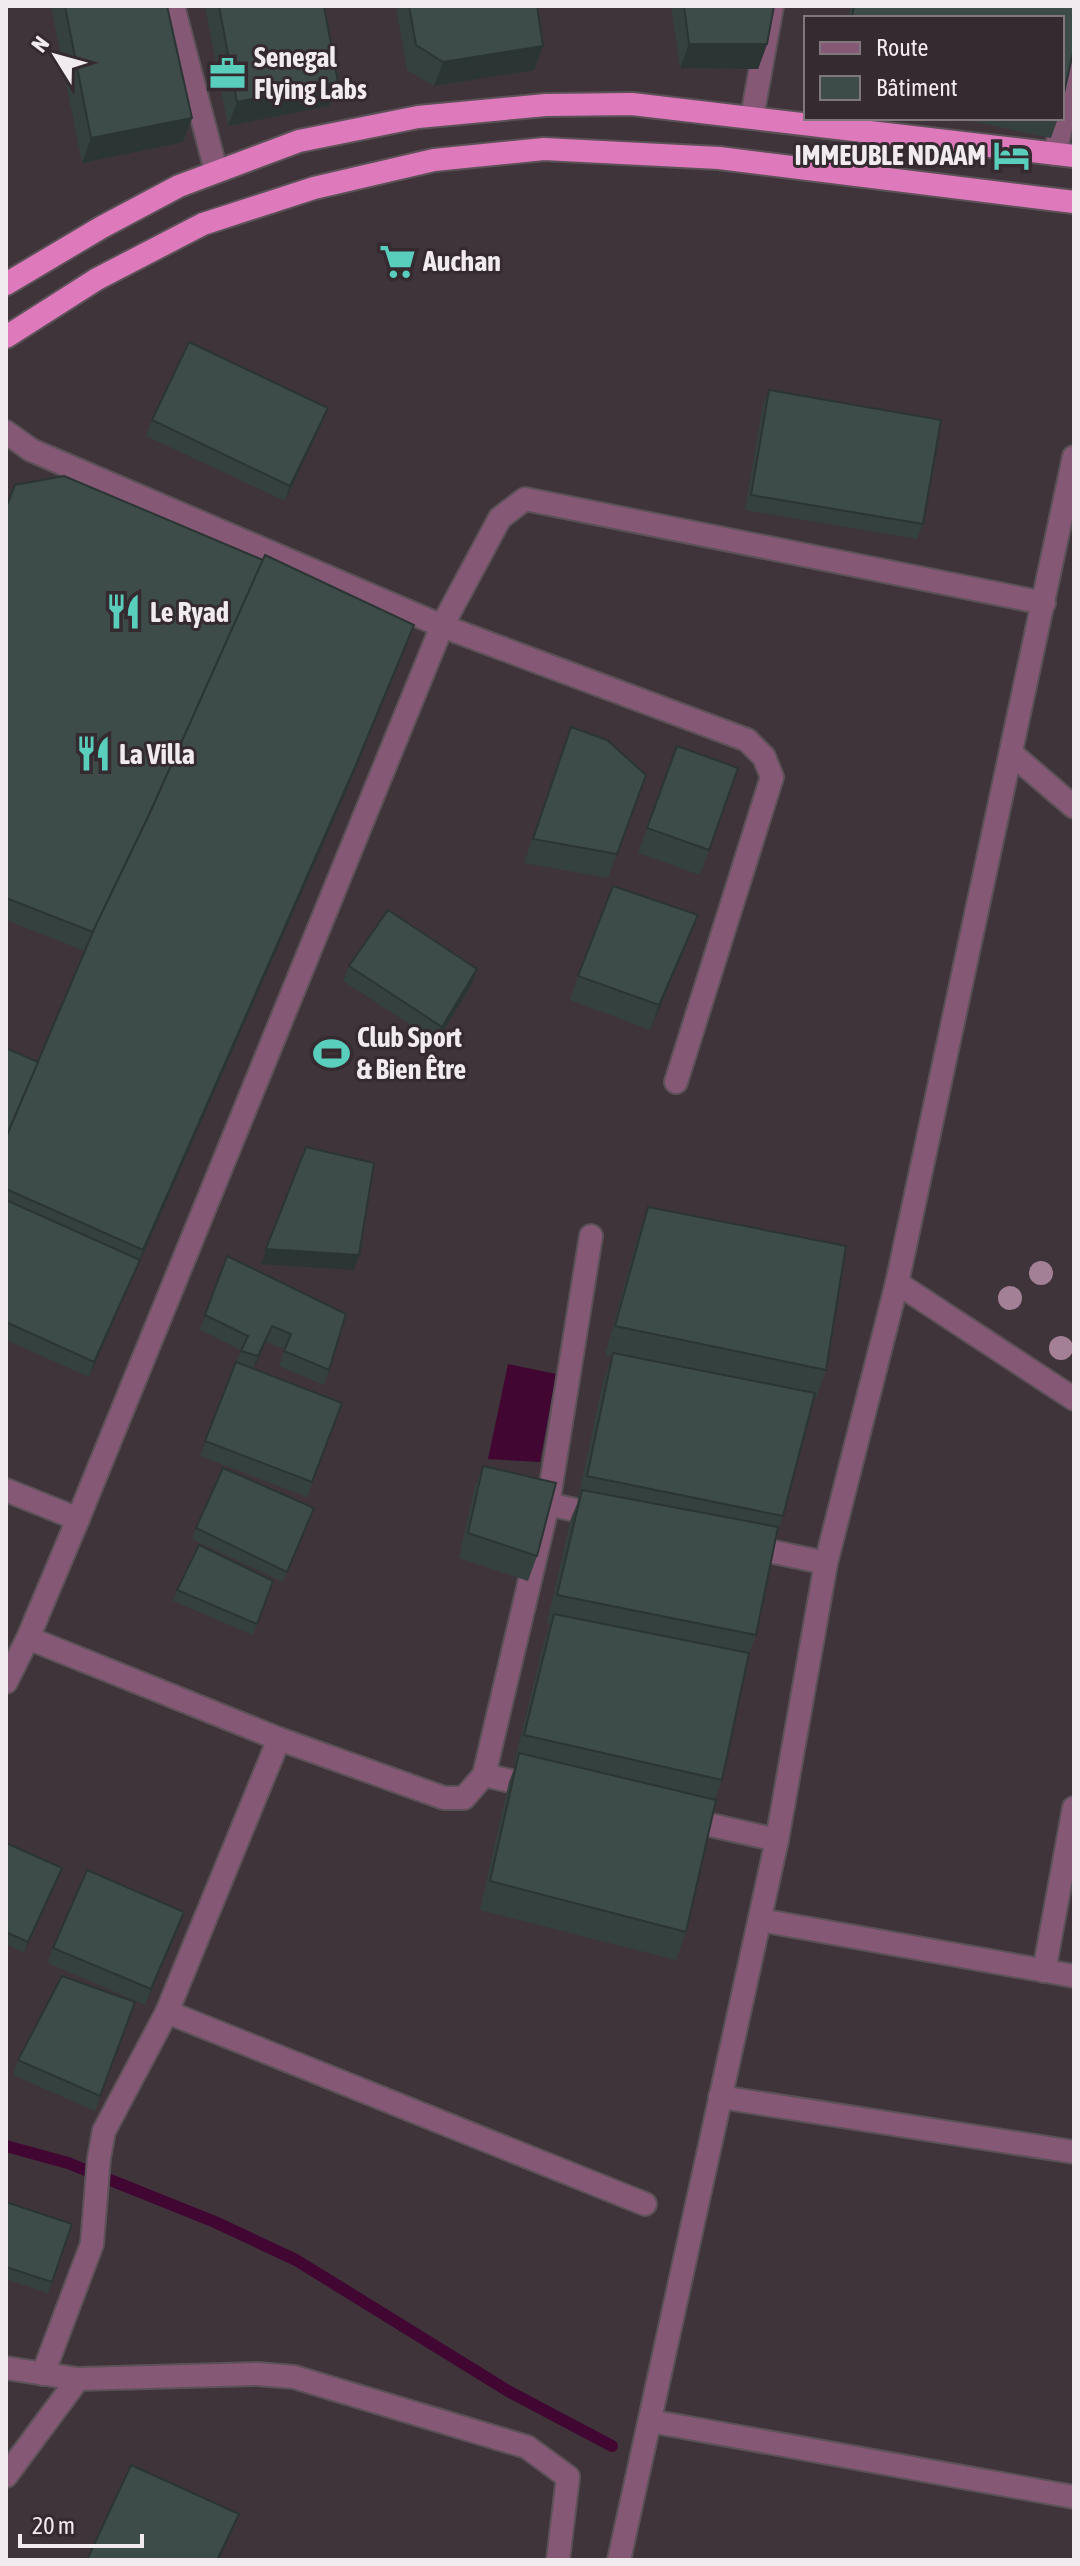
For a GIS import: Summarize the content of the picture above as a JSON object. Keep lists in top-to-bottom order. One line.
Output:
{"places":{"office":["Senegal Flying Labs"],"hotel":["IMMEUBLE NDAAM"],"supermarket":["Auchan"],"restaurant":["Le Ryad","La Villa"],"sports":["Club Sport & Bien Être"]},"legend":["Route","Bâtiment"],"scale_bar":"20 m","north":"top left"}
